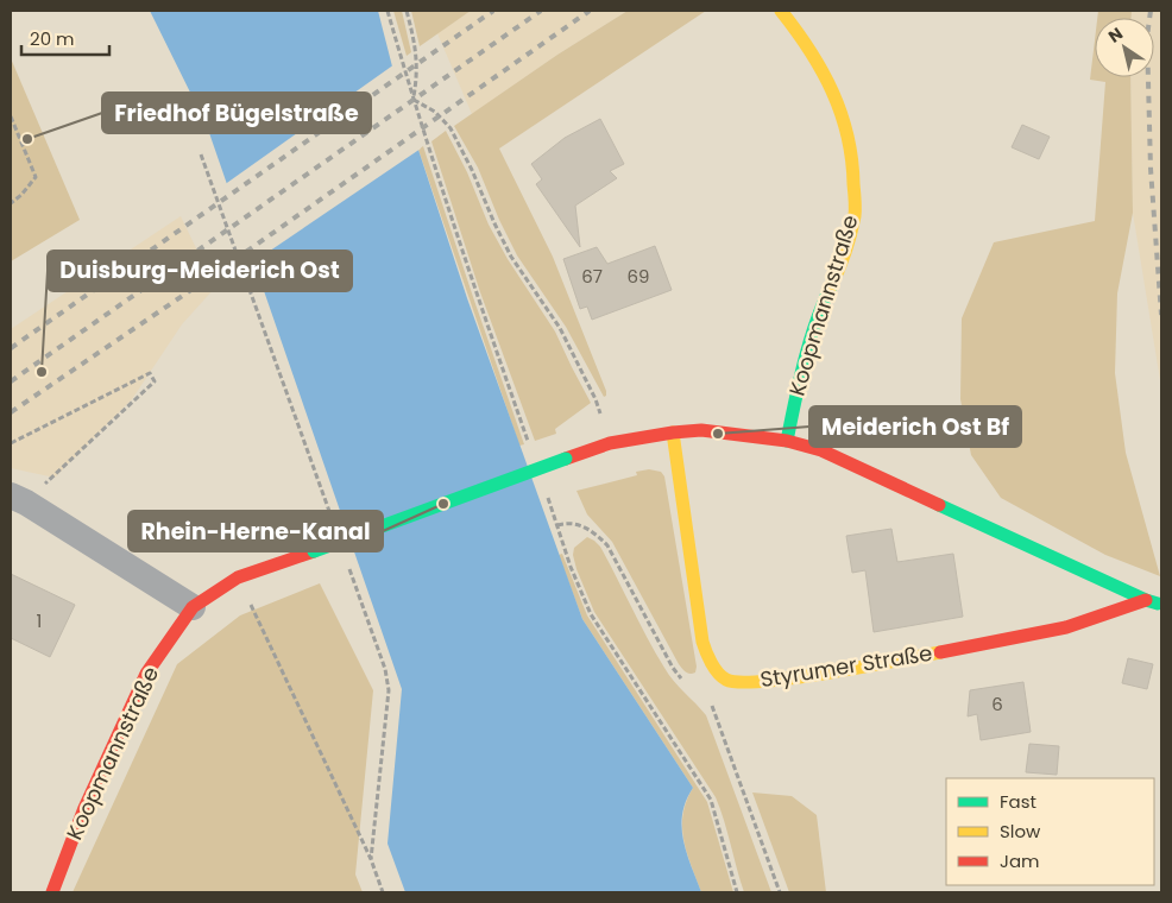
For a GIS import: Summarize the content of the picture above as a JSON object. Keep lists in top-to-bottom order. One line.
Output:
{"streets":{"street":["Koopmannstraße","Styrumer Straße"]},"crossings":[["Koopmannstraße","Styrumer Straße"]],"places":["Friedhof Bügelstraße","Duisburg-Meiderich Ost","Meiderich Ost Bf","Rhein-Herne-Kanal"],"house_numbers":["67","69","1","6"],"legend":["Fast","Slow","Jam"],"scale_bar":"20 m","north":"top left"}
